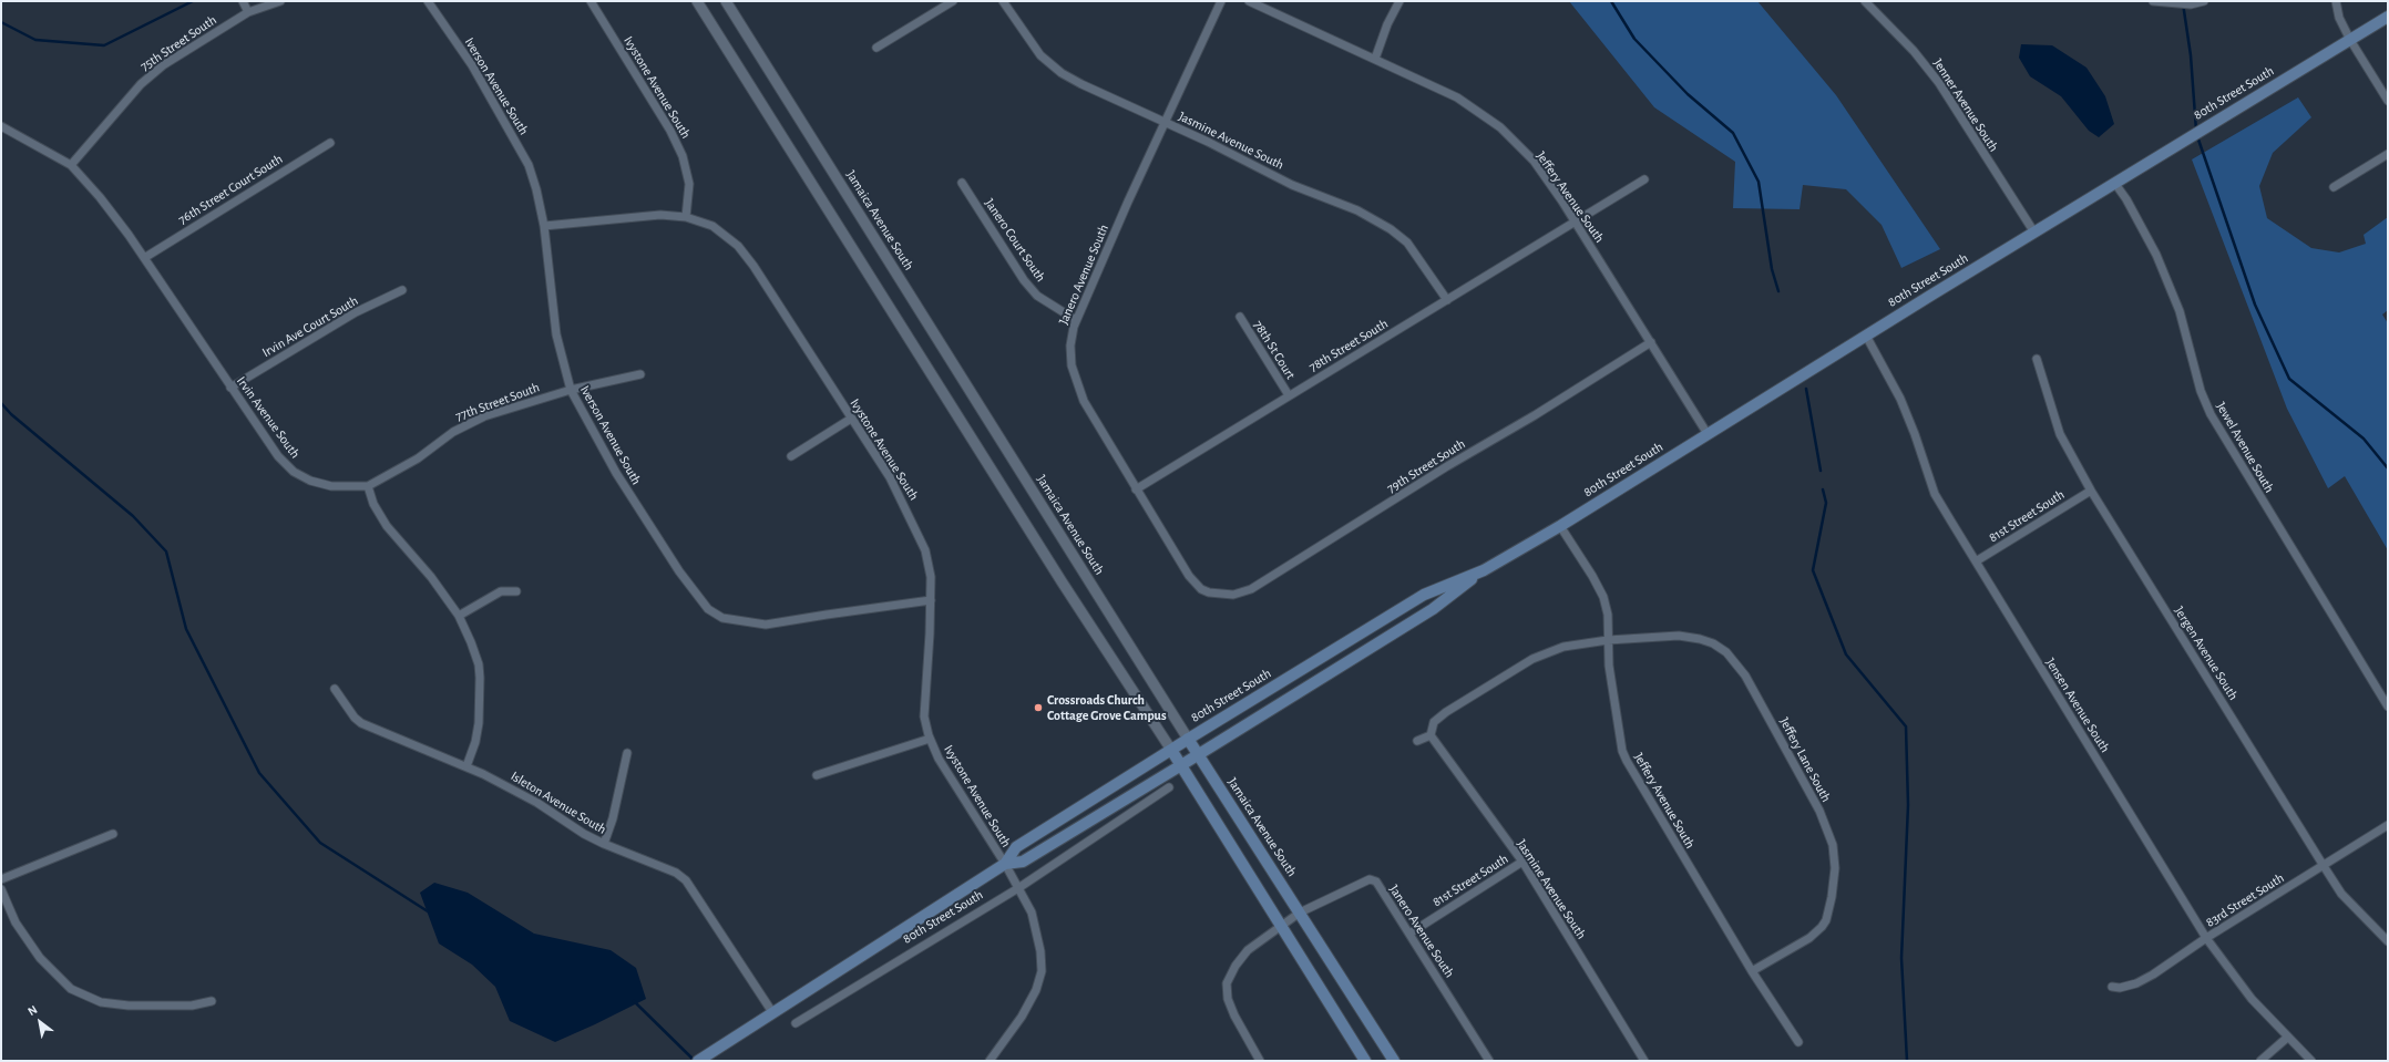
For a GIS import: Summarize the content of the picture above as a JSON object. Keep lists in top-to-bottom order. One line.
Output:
{"streets":{"main road":["80th Street South","Jamaica Avenue South"],"street":["75th Street South","Iverson Avenue South","Ivystone Avenue South","Jenner Avenue South","Jasmine Avenue South","76th Street Court South","Jeffery Avenue South","Janero Court South","Janero Avenue South","Irvin Ave Court South","78th Street South","78th St Court","77th Street South","Irvin Avenue South","Jewel Avenue South","79th Street South","81st Street South","Jergen Avenue South","Jensen Avenue South","Jeffery Lane South","Isleton Avenue South","83rd Street South"]},"crossings":[["75th Street South","Irvin Avenue South"],["Iverson Avenue South","Ivystone Avenue South"],["Iverson Avenue South","77th Street South"],["Ivystone Avenue South","80th Street South"],["80th Street South","Jenner Avenue South"],["80th Street South","Jeffery Avenue South"],["80th Street South","Jamaica Avenue South"],["80th Street South","Jewel Avenue South"],["80th Street South","Jensen Avenue South"],["80th Street South","Isleton Avenue South"],["Jasmine Avenue South","Janero Avenue South"],["Jasmine Avenue South","78th Street South"],["Jasmine Avenue South","81st Street South"],["Jasmine Avenue South","Jeffery Lane South"],["76th Street Court South","Irvin Avenue South"],["Jeffery Avenue South","78th Street South"],["Jeffery Avenue South","79th Street South"],["Jeffery Avenue South","Jeffery Lane South"],["Jamaica Avenue South","Janero Avenue South"],["Janero Court South","Janero Avenue South"],["Janero Avenue South","78th Street South"],["Janero Avenue South","79th Street South"],["Janero Avenue South","81st Street South"],["Irvin Ave Court South","Irvin Avenue South"],["78th Street South","78th St Court"],["77th Street South","Irvin Avenue South"],["81st Street South","Jergen Avenue South"],["81st Street South","Jensen Avenue South"],["Jergen Avenue South","83rd Street South"],["Jensen Avenue South","83rd Street South"]],"places":["Crossroads Church Cottage Grove Campus"],"north":"top left"}
